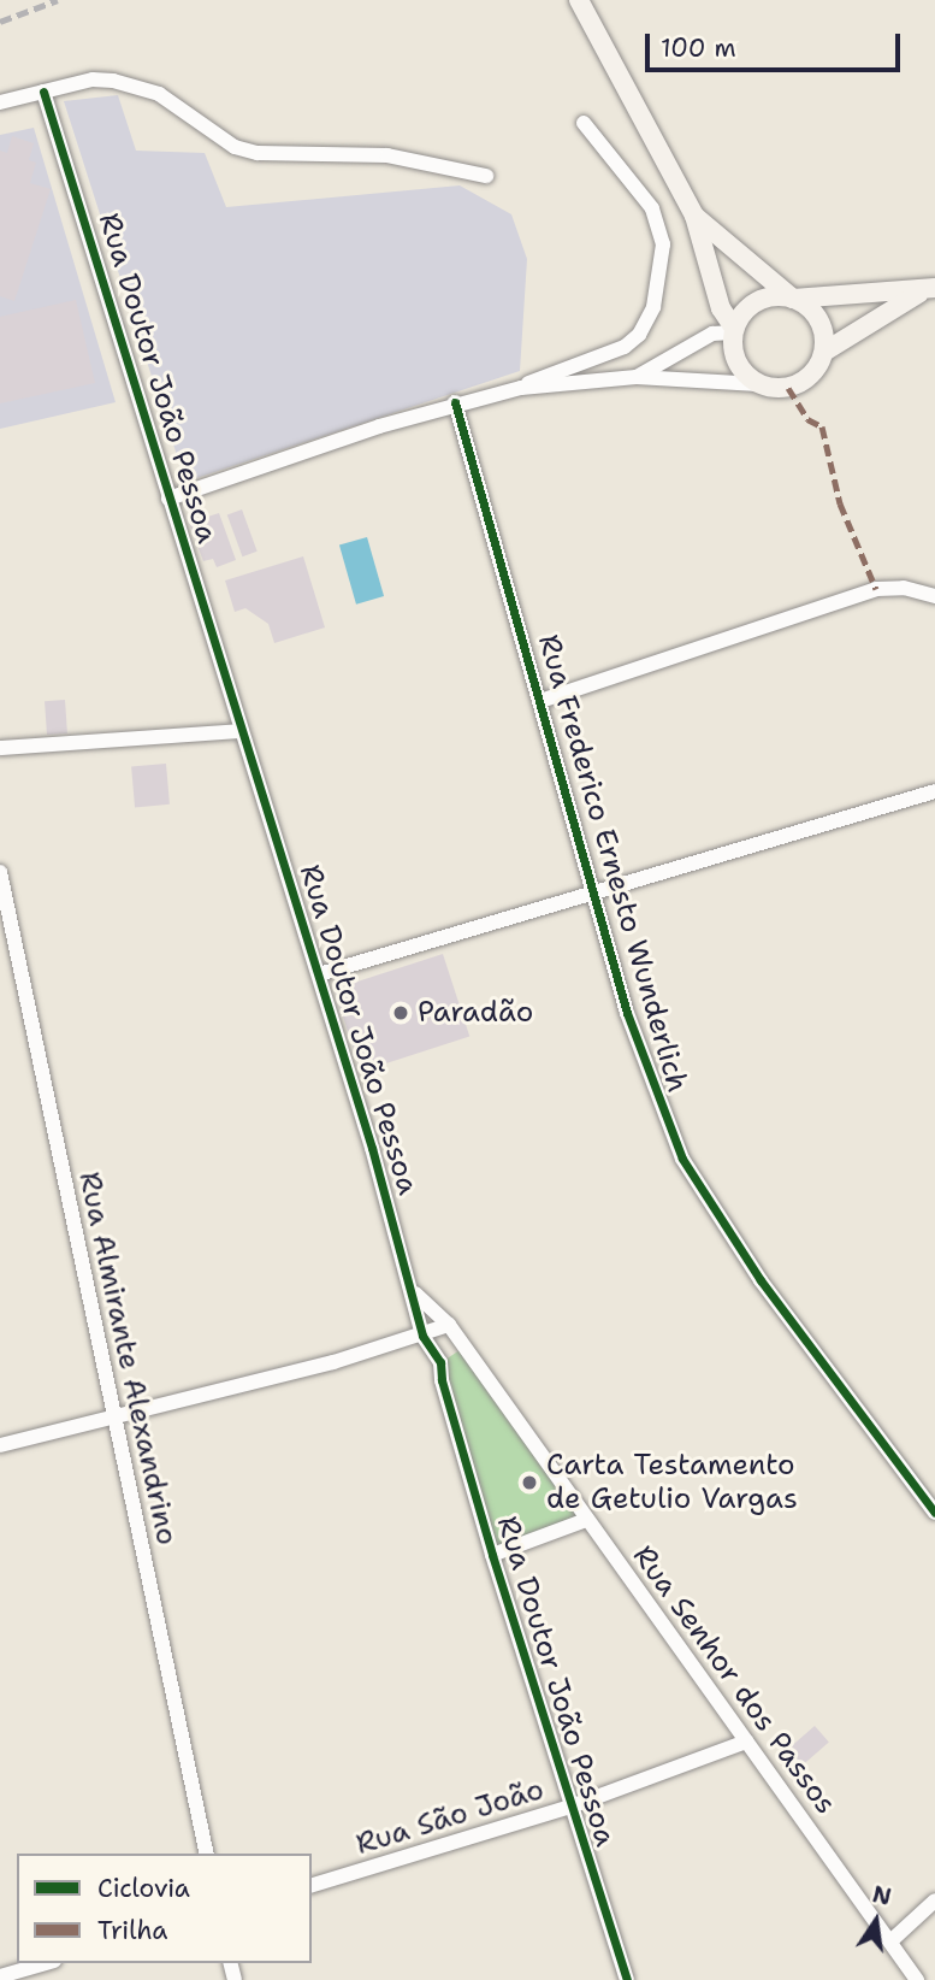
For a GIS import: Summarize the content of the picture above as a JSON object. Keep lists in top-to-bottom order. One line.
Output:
{"streets":{"street":["Rua Doutor João Pessoa","Rua Frederico Ernesto Wunderlich","Rua Almirante Alexandrino","Rua Senhor dos Passos","Rua São João"]},"crossings":[["Rua Doutor João Pessoa","Rua Senhor dos Passos"],["Rua Doutor João Pessoa","Rua São João"],["Rua Senhor dos Passos","Rua São João"]],"places":["Paradão","Carta Testamento de Getulio Vargas"],"legend":["Ciclovia","Trilha"],"scale_bar":"100 m","north":"top"}
